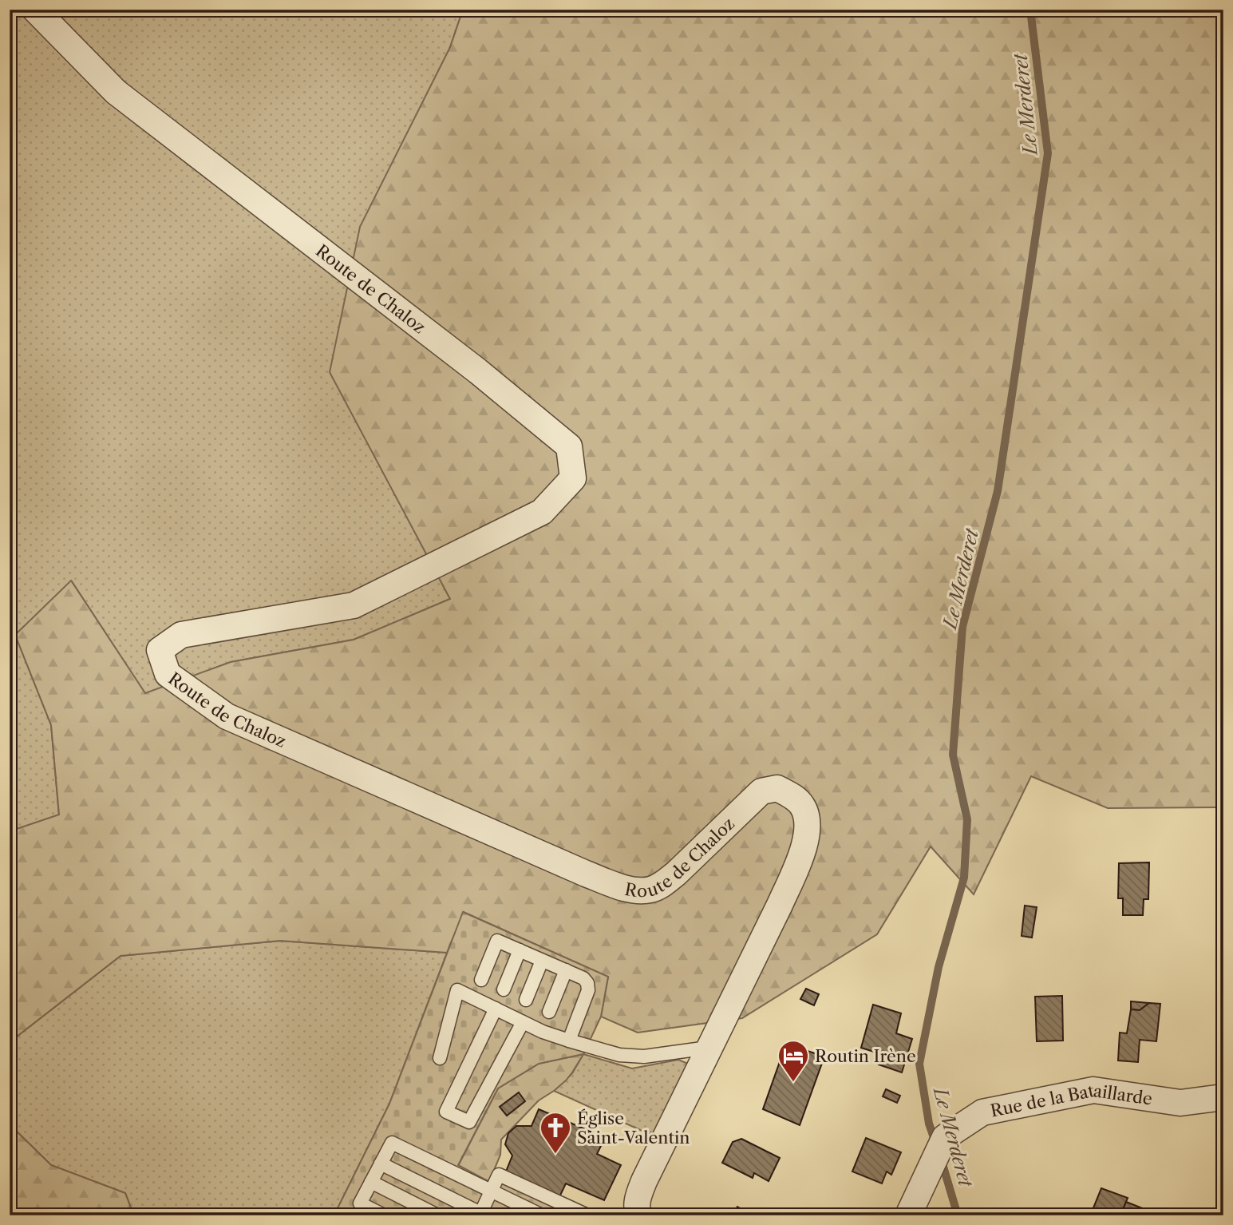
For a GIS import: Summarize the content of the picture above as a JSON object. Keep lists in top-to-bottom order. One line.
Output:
{"streets":{"street":["Route de Chaloz","Rue de la Bataillarde"]},"water":["Le Merderet"],"places":{"hotel":["Routin Irène"],"church":["Église Saint-Valentin"]}}
